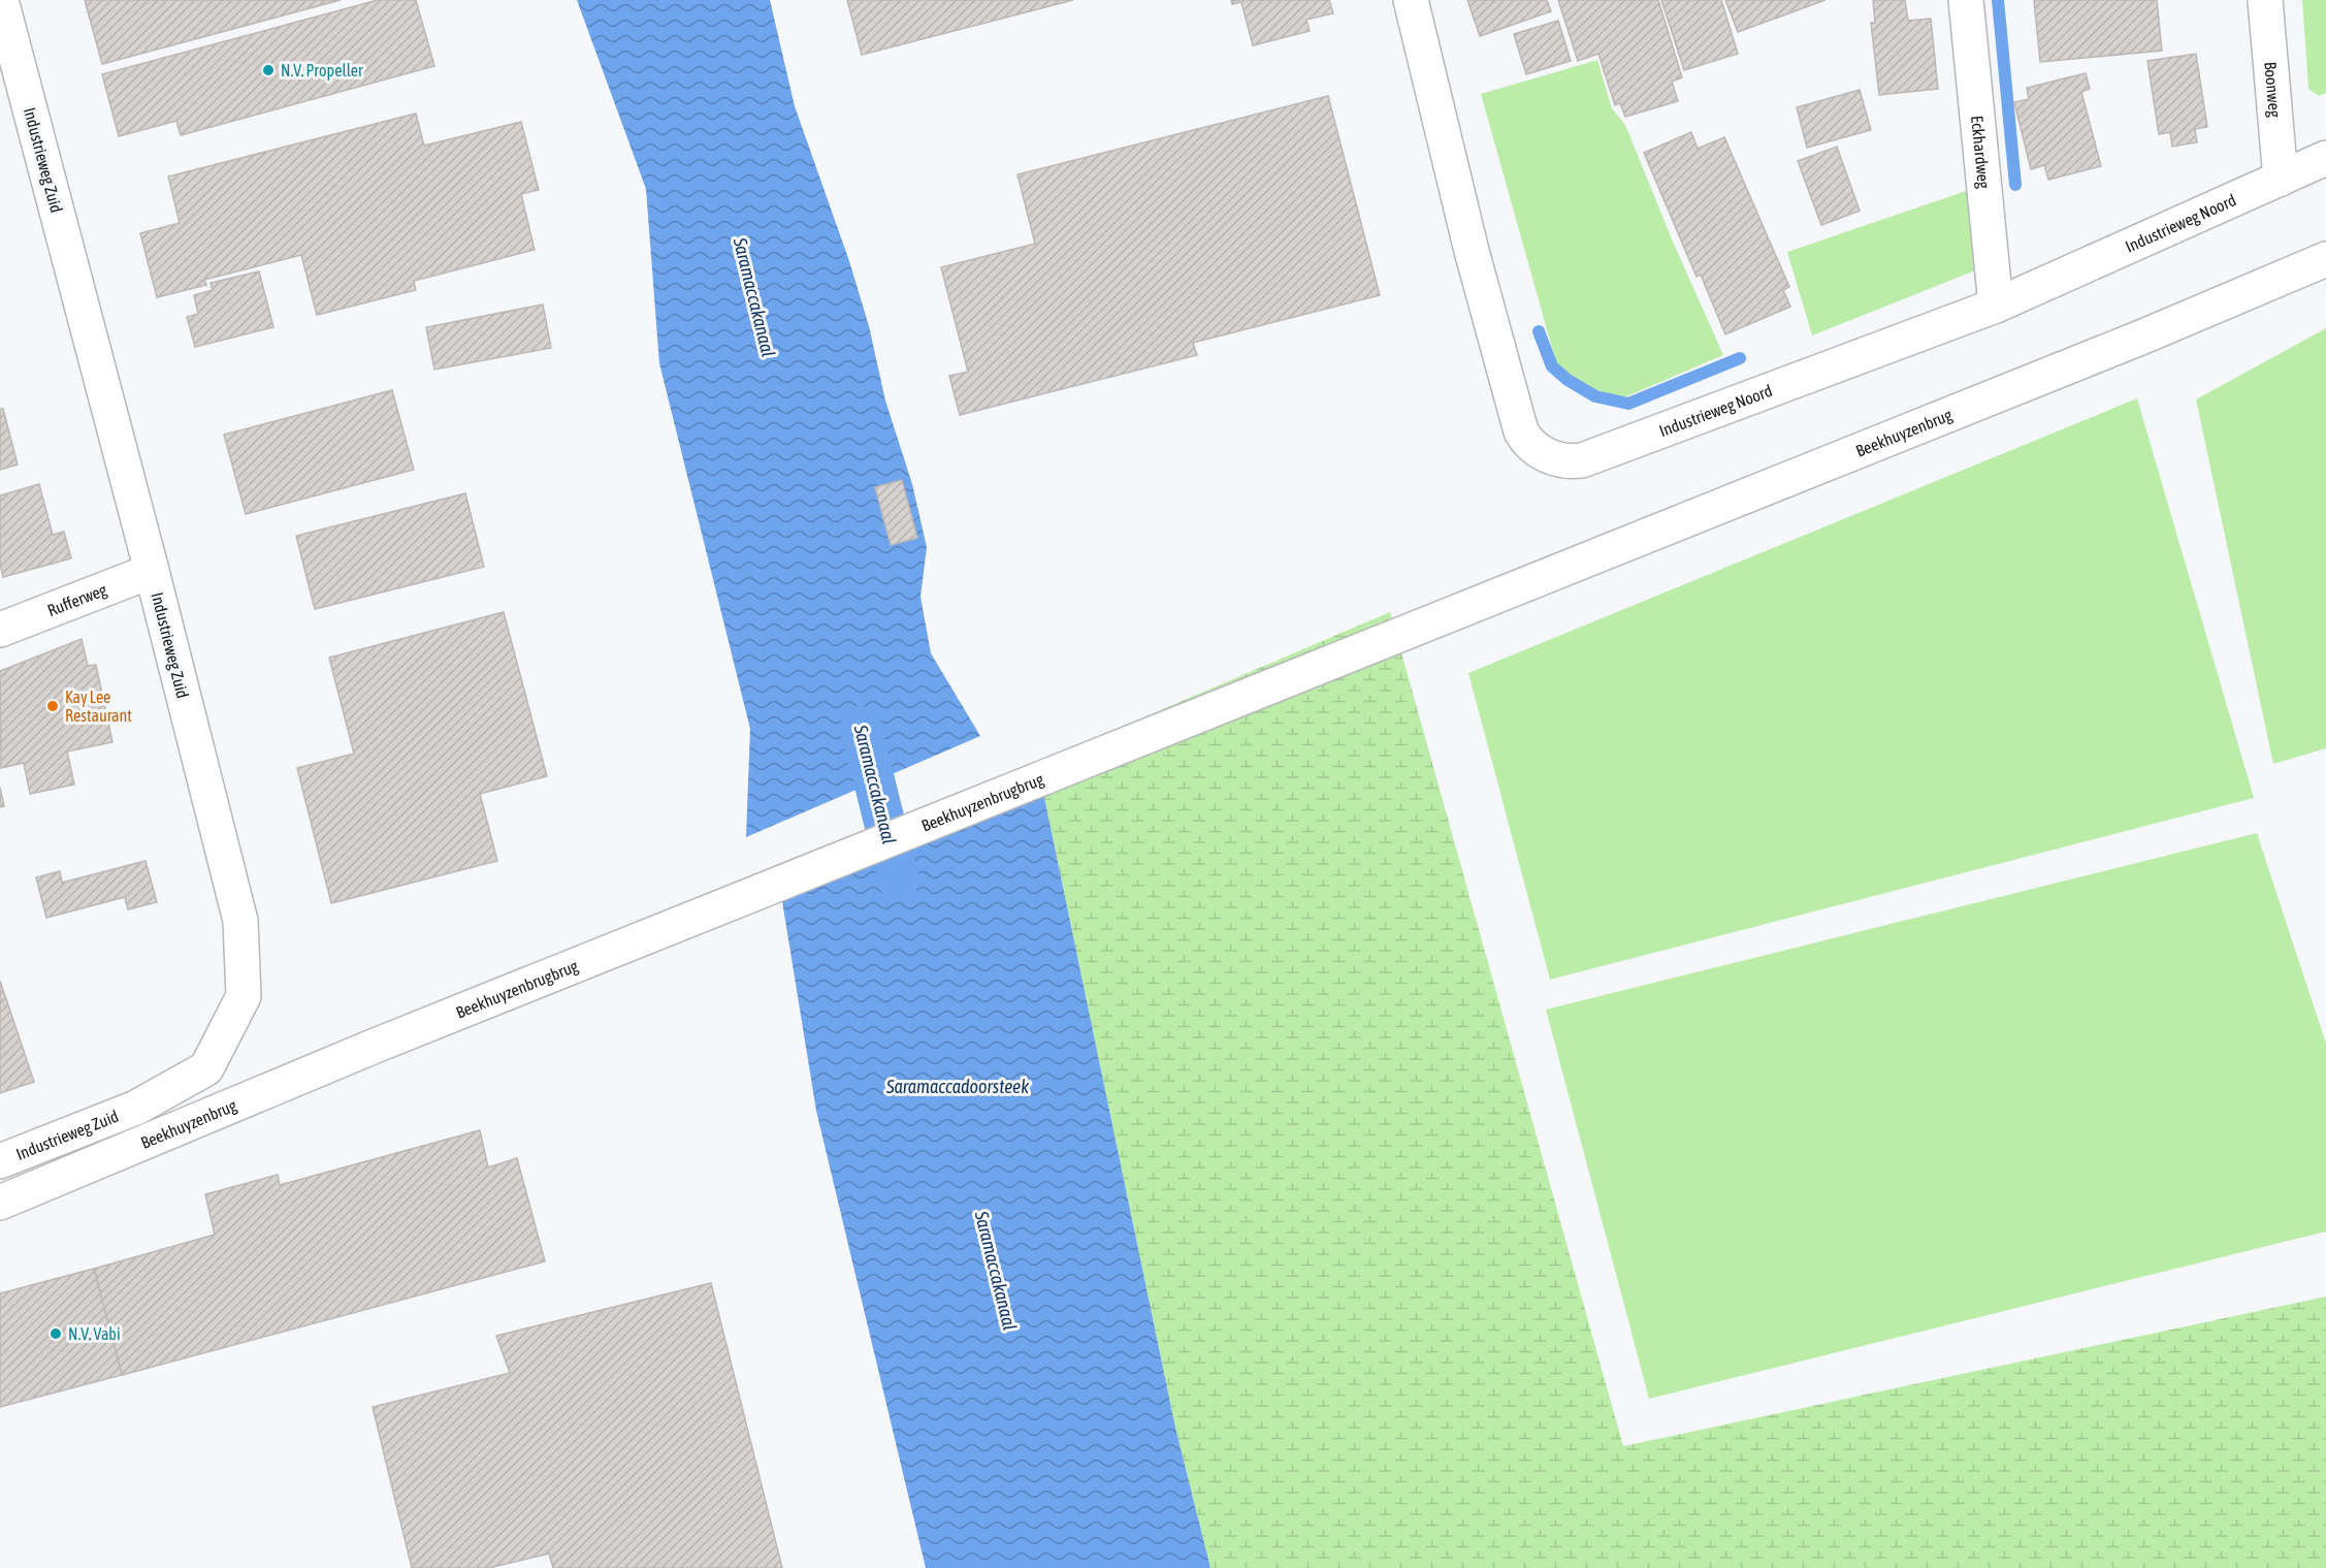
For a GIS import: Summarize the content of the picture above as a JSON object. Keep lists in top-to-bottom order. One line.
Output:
{"streets":{"street":["Boonweg","Eckhardweg","Industrieweg Zuid","Industrieweg Noord","Beekhuyzenbrug","Rufferweg","Beekhuyzenbrugbrug"]},"crossings":[["Boonweg","Industrieweg Noord"],["Eckhardweg","Industrieweg Noord"],["Industrieweg Zuid","Rufferweg"],["Beekhuyzenbrug","Beekhuyzenbrugbrug"]],"water":["Saramaccakanaal","Saramaccadoorsteek"],"places":["N.V. Propeller","Kay Lee Restaurant","N.V. Vabi"]}
